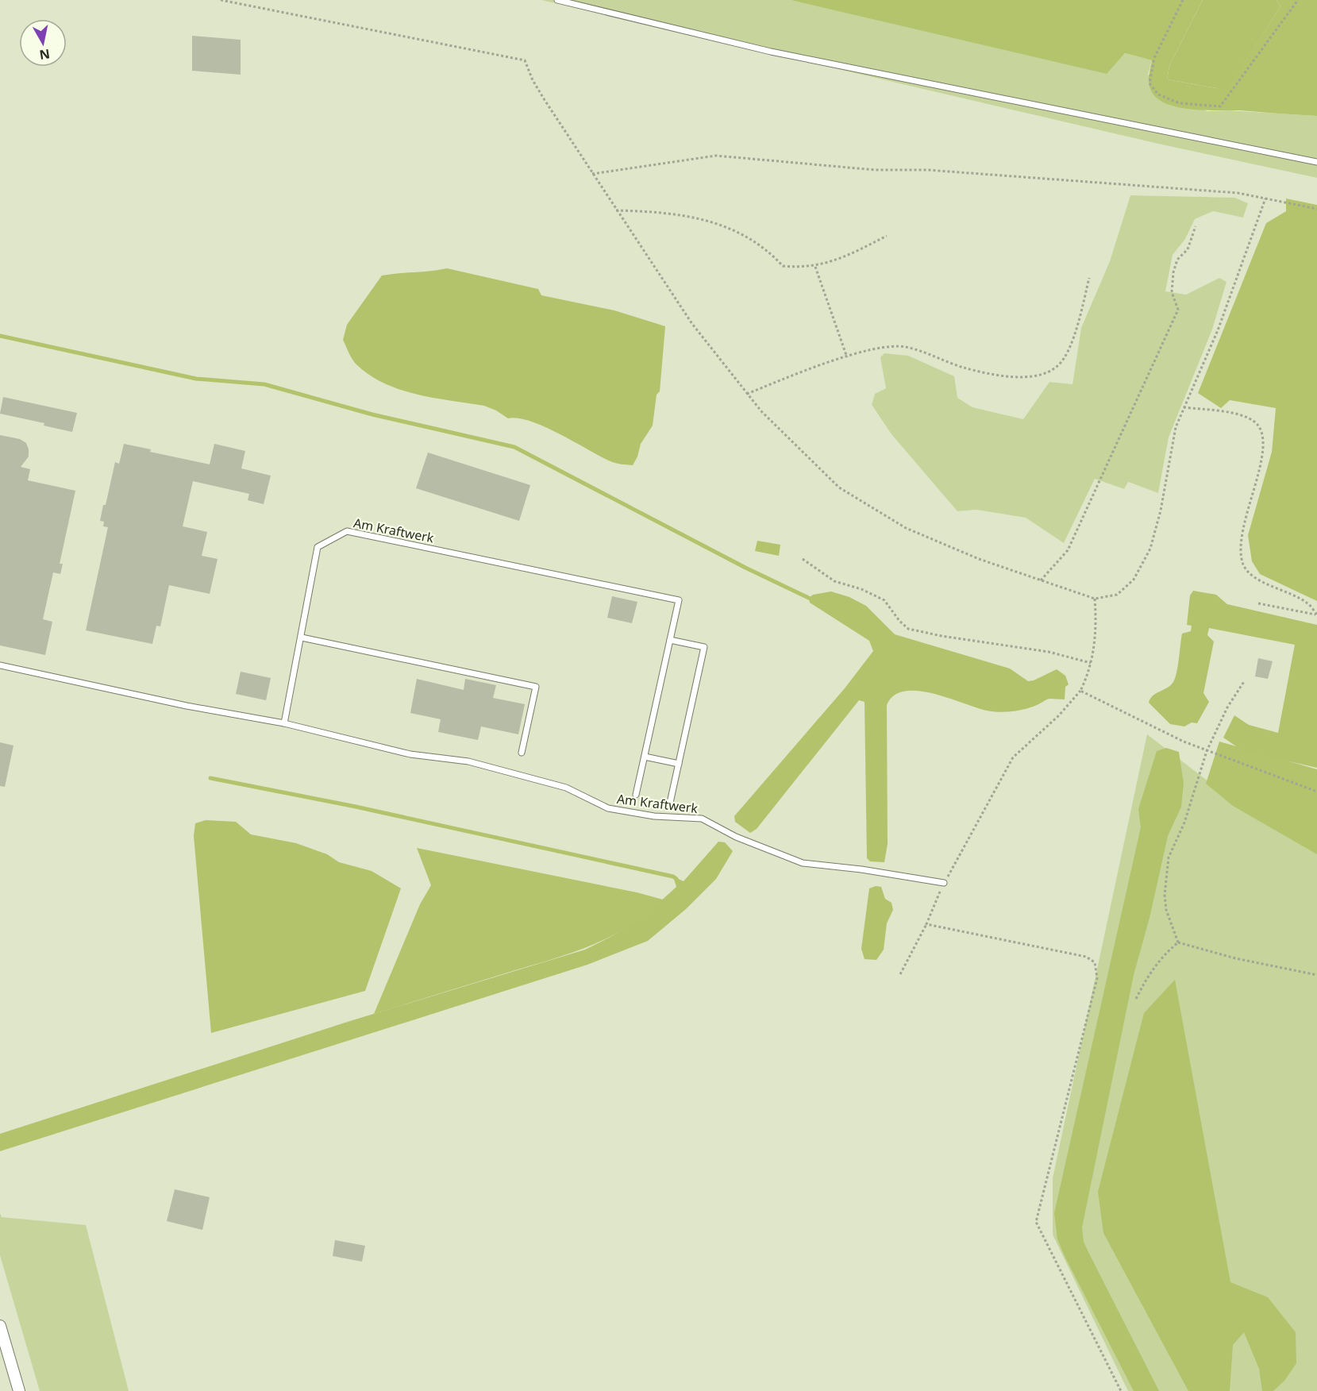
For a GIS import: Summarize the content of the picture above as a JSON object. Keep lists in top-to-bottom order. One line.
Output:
{"streets":{"lane":["Am Kraftwerk"]},"north":"bottom"}
